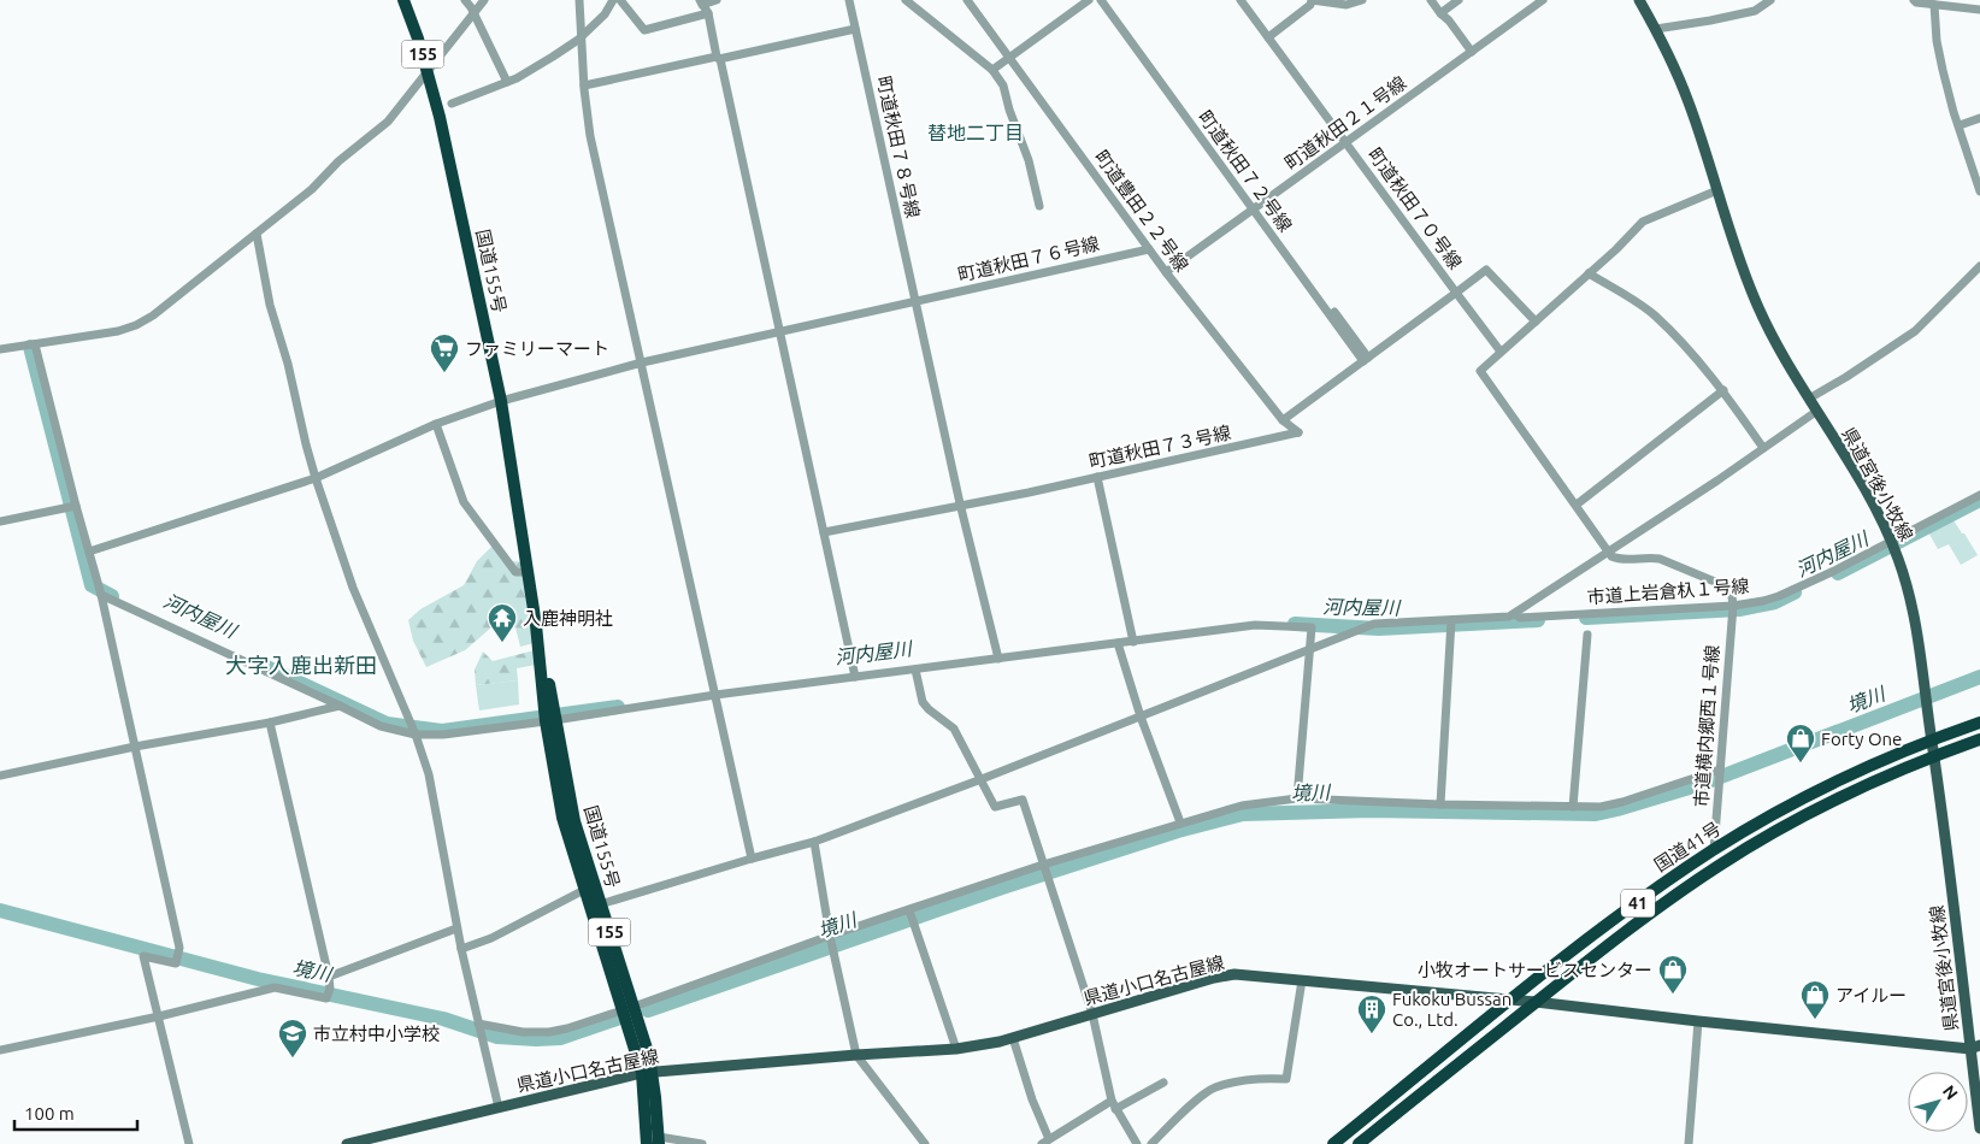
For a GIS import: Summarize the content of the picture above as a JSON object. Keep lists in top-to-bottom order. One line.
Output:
{"streets":{"highway":["155","国道155号","国道41号","41"],"main road":["県道宮後小牧線","県道小口名古屋線"],"street":["町道秋田２１号線","町道秋田７８号線","町道秋田７２号線","町道秋田７０号線","町道豊田２２号線","町道秋田７６号線","町道秋田７３号線","市道上岩倉杁１号線","市道横内郷西１号線"]},"crossings":[["町道秋田２１号線","町道秋田７２号線"],["町道秋田２１号線","町道秋田７０号線"],["町道秋田２１号線","町道豊田２２号線"],["町道秋田７８号線","町道秋田７６号線"],["町道秋田７８号線","町道秋田７３号線"],["町道秋田７０号線","町道豊田２２号線"],["町道豊田２２号線","町道秋田７６号線"],["町道豊田２２号線","町道秋田７３号線"],["町道秋田７６号線","国道155号"],["国道155号","県道小口名古屋線"],["県道宮後小牧線","市道上岩倉杁１号線"],["県道宮後小牧線","国道41号"],["県道宮後小牧線","県道小口名古屋線"],["市道上岩倉杁１号線","市道横内郷西１号線"],["市道横内郷西１号線","国道41号"],["国道41号","県道小口名古屋線"]],"districts":["替地二丁目","大字入鹿出新田"],"water":["河内屋川","境川"],"places":{"supermarket":["ファミリーマート"],"temple":["入鹿神明社"],"shop":["Forty One","小牧オートサービスセンター","アイルー"],"building":["Fukoku Bussan Co., Ltd."],"school or university":["市立村中小学校"]},"scale_bar":"100 m","north":"top right"}
